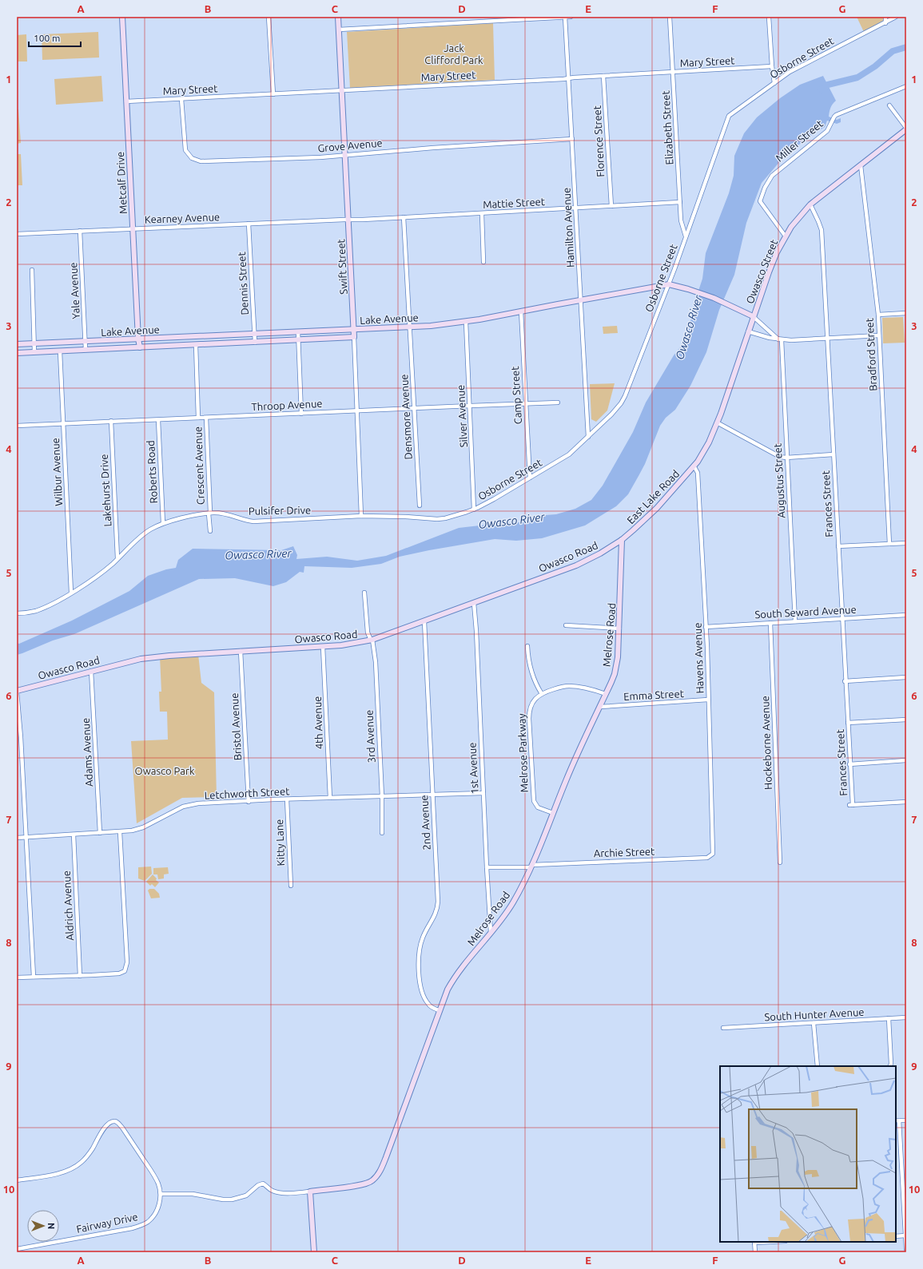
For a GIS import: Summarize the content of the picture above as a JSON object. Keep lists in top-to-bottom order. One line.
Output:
{"streets":{"main road":["Metcalf Drive","Swift Street","Owasco Street","Lake Avenue","East Lake Road","Owasco Road","Melrose Road"],"street":["Osborne Street","Mary Street","Elizabeth Street","Miller Street","Florence Street","Grove Avenue","Mattie Street","Kearney Avenue","Hamilton Avenue","Dennis Street","Yale Avenue","Bradford Street","Camp Street","Throop Avenue","Silver Avenue","Densmore Avenue","Crescent Avenue","Wilbur Avenue","Roberts Road","Augustus Street","Lakehurst Drive","Frances Street","Pulsifer Drive","South Seward Avenue","Havens Avenue","Emma Street","4th Avenue","Bristol Avenue","3rd Avenue","Hockeborne Avenue","Adams Avenue","Melrose Parkway","1st Avenue","Letchworth Street","2nd Avenue","Kitty Lane","Archie Street","Aldrich Avenue","South Hunter Avenue","Fairway Drive"]},"crossings":[["Osborne Street","Elizabeth Street"],["Osborne Street","Hamilton Avenue"],["Osborne Street","Lake Avenue"],["Osborne Street","Camp Street"],["Osborne Street","Silver Avenue"],["Osborne Street","Pulsifer Drive"],["Mary Street","Elizabeth Street"],["Mary Street","Florence Street"],["Mary Street","Grove Avenue"],["Mary Street","Metcalf Drive"],["Mary Street","Hamilton Avenue"],["Mary Street","Swift Street"],["Elizabeth Street","Mattie Street"],["Miller Street","Owasco Street"],["Florence Street","Mattie Street"],["Grove Avenue","Hamilton Avenue"],["Grove Avenue","Swift Street"],["Metcalf Drive","Kearney Avenue"],["Metcalf Drive","Lake Avenue"],["Mattie Street","Kearney Avenue"],["Mattie Street","Hamilton Avenue"],["Mattie Street","Swift Street"],["Mattie Street","Densmore Avenue"],["Kearney Avenue","Swift Street"],["Kearney Avenue","Dennis Street"],["Kearney Avenue","Yale Avenue"],["Hamilton Avenue","Lake Avenue"],["Swift Street","Lake Avenue"],["Swift Street","Throop Avenue"],["Swift Street","Pulsifer Drive"],["Owasco Street","Lake Avenue"],["Owasco Street","Bradford Street"],["Owasco Street","East Lake Road"],["Owasco Street","Frances Street"],["Owasco Street","Havens Avenue"],["Dennis Street","Lake Avenue"],["Yale Avenue","Lake Avenue"],["Lake Avenue","Camp Street"],["Lake Avenue","Silver Avenue"],["Lake Avenue","Densmore Avenue"],["Lake Avenue","Crescent Avenue"],["Lake Avenue","Wilbur Avenue"],["Camp Street","Throop Avenue"],["Throop Avenue","Silver Avenue"],["Throop Avenue","Densmore Avenue"],["Throop Avenue","Crescent Avenue"],["Throop Avenue","Wilbur Avenue"],["Throop Avenue","Roberts Road"],["Throop Avenue","Lakehurst Drive"],["Crescent Avenue","Pulsifer Drive"],["Wilbur Avenue","Pulsifer Drive"],["Roberts Road","Pulsifer Drive"],["Augustus Street","South Seward Avenue"],["Lakehurst Drive","Pulsifer Drive"],["East Lake Road","Owasco Road"],["East Lake Road","Melrose Road"],["East Lake Road","Havens Avenue"],["Frances Street","South Seward Avenue"],["Owasco Road","Melrose Road"],["Owasco Road","4th Avenue"],["Owasco Road","Bristol Avenue"],["Owasco Road","3rd Avenue"],["Owasco Road","Adams Avenue"],["Owasco Road","1st Avenue"],["Owasco Road","2nd Avenue"],["South Seward Avenue","Havens Avenue"],["South Seward Avenue","Hockeborne Avenue"],["Melrose Road","Emma Street"],["Melrose Road","Melrose Parkway"],["Melrose Road","1st Avenue"],["Melrose Road","2nd Avenue"],["Melrose Road","Archie Street"],["Havens Avenue","Emma Street"],["Havens Avenue","Archie Street"],["4th Avenue","Letchworth Street"],["Bristol Avenue","Letchworth Street"],["3rd Avenue","Letchworth Street"],["Adams Avenue","Letchworth Street"],["1st Avenue","Letchworth Street"],["1st Avenue","Archie Street"],["Letchworth Street","2nd Avenue"],["Letchworth Street","Kitty Lane"],["Letchworth Street","Aldrich Avenue"]],"water":["Owasco River"],"parks":["Jack Clifford Park","Owasco Park"],"scale_bar":"100 m","north":"right","grid":{"columns":["A","B","C","D","E","F","G"],"rows":["1","2","3","4","5","6","7","8","9","10"]}}
